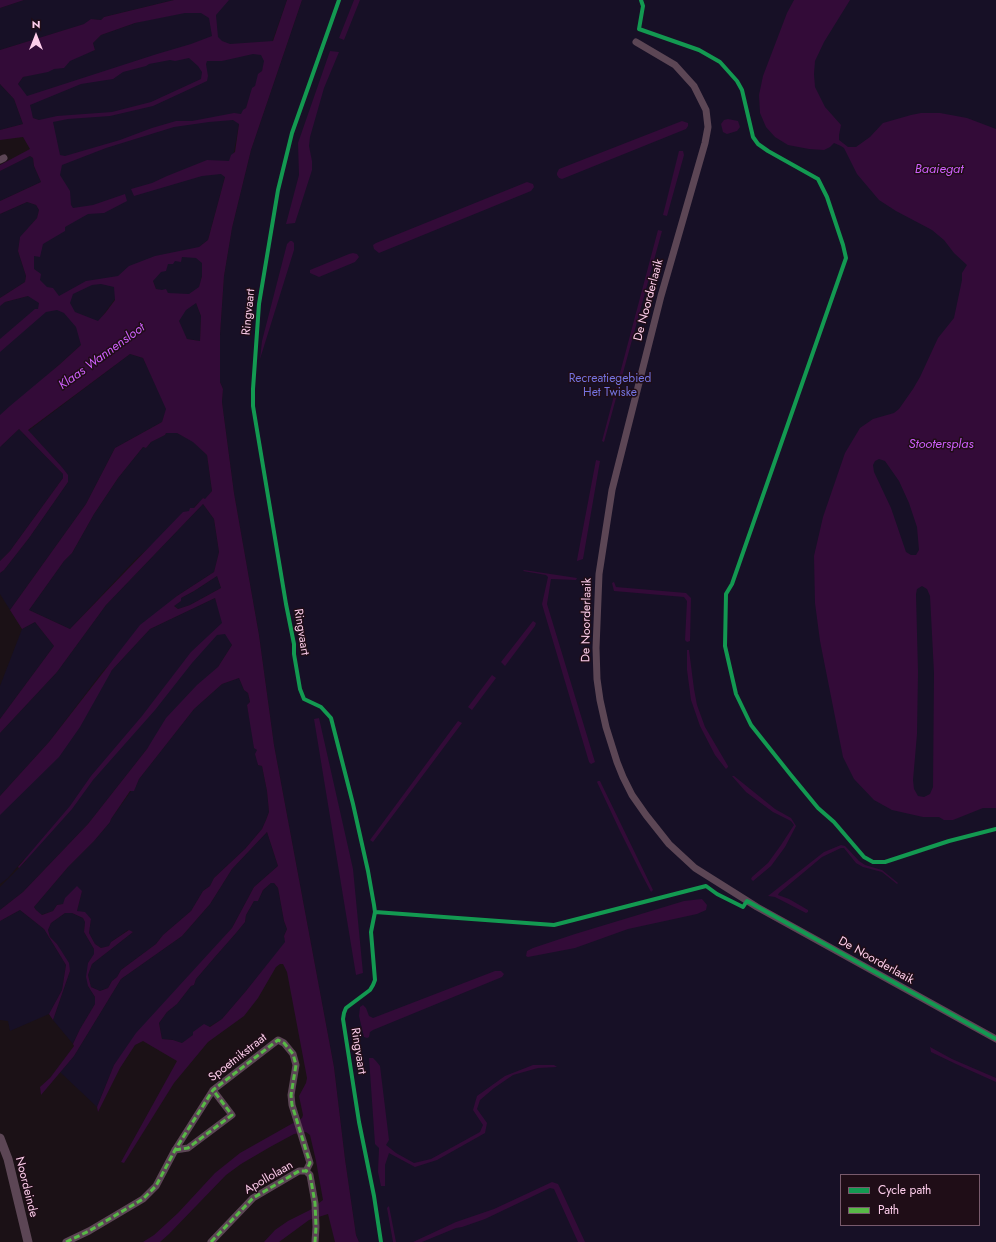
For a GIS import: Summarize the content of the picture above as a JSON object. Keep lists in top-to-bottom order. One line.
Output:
{"streets":{"street":["De Noorderlaaik","Spoetnikstraat","Apollolaan","Noordeinde"],"cycle path":["Ringvaart"]},"crossings":[["Spoetnikstraat","Apollolaan"]],"water":["Baaiegat","Klaas Wannensloot","Stootersplas"],"parks":["Recreatiegebied Het Twiske"],"legend":["Cycle path","Path"],"north":"top"}
